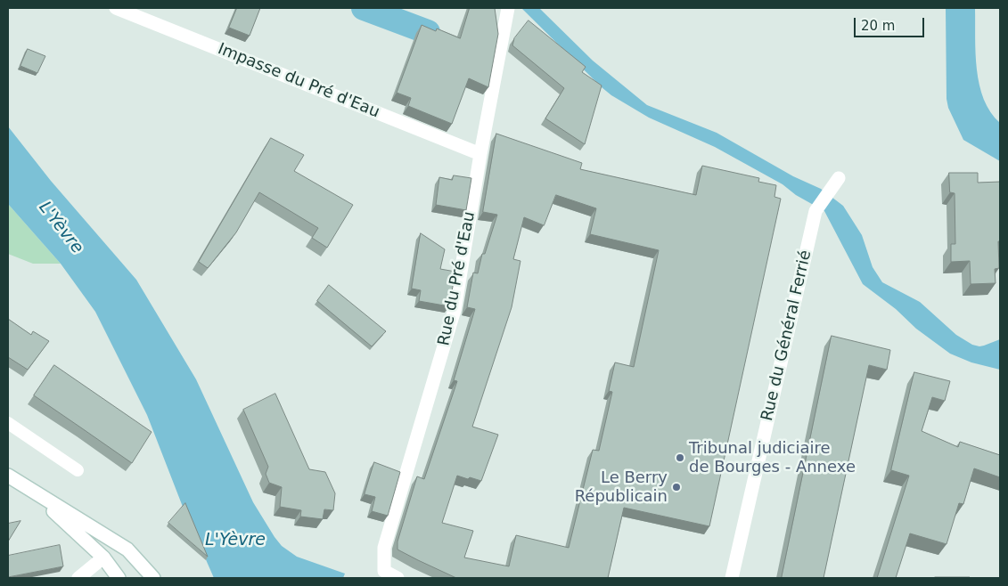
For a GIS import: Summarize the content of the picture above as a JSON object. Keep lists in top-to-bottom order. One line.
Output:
{"streets":{"street":["Impasse du Pré d'Eau","Rue du Pré d'Eau","Rue du Général Ferrié"]},"crossings":[["Impasse du Pré d'Eau","Rue du Pré d'Eau"]],"water":["L'Yèvre"],"places":["Tribunal judiciaire de Bourges - Annexe","Le Berry Républicain"],"scale_bar":"20 m"}
